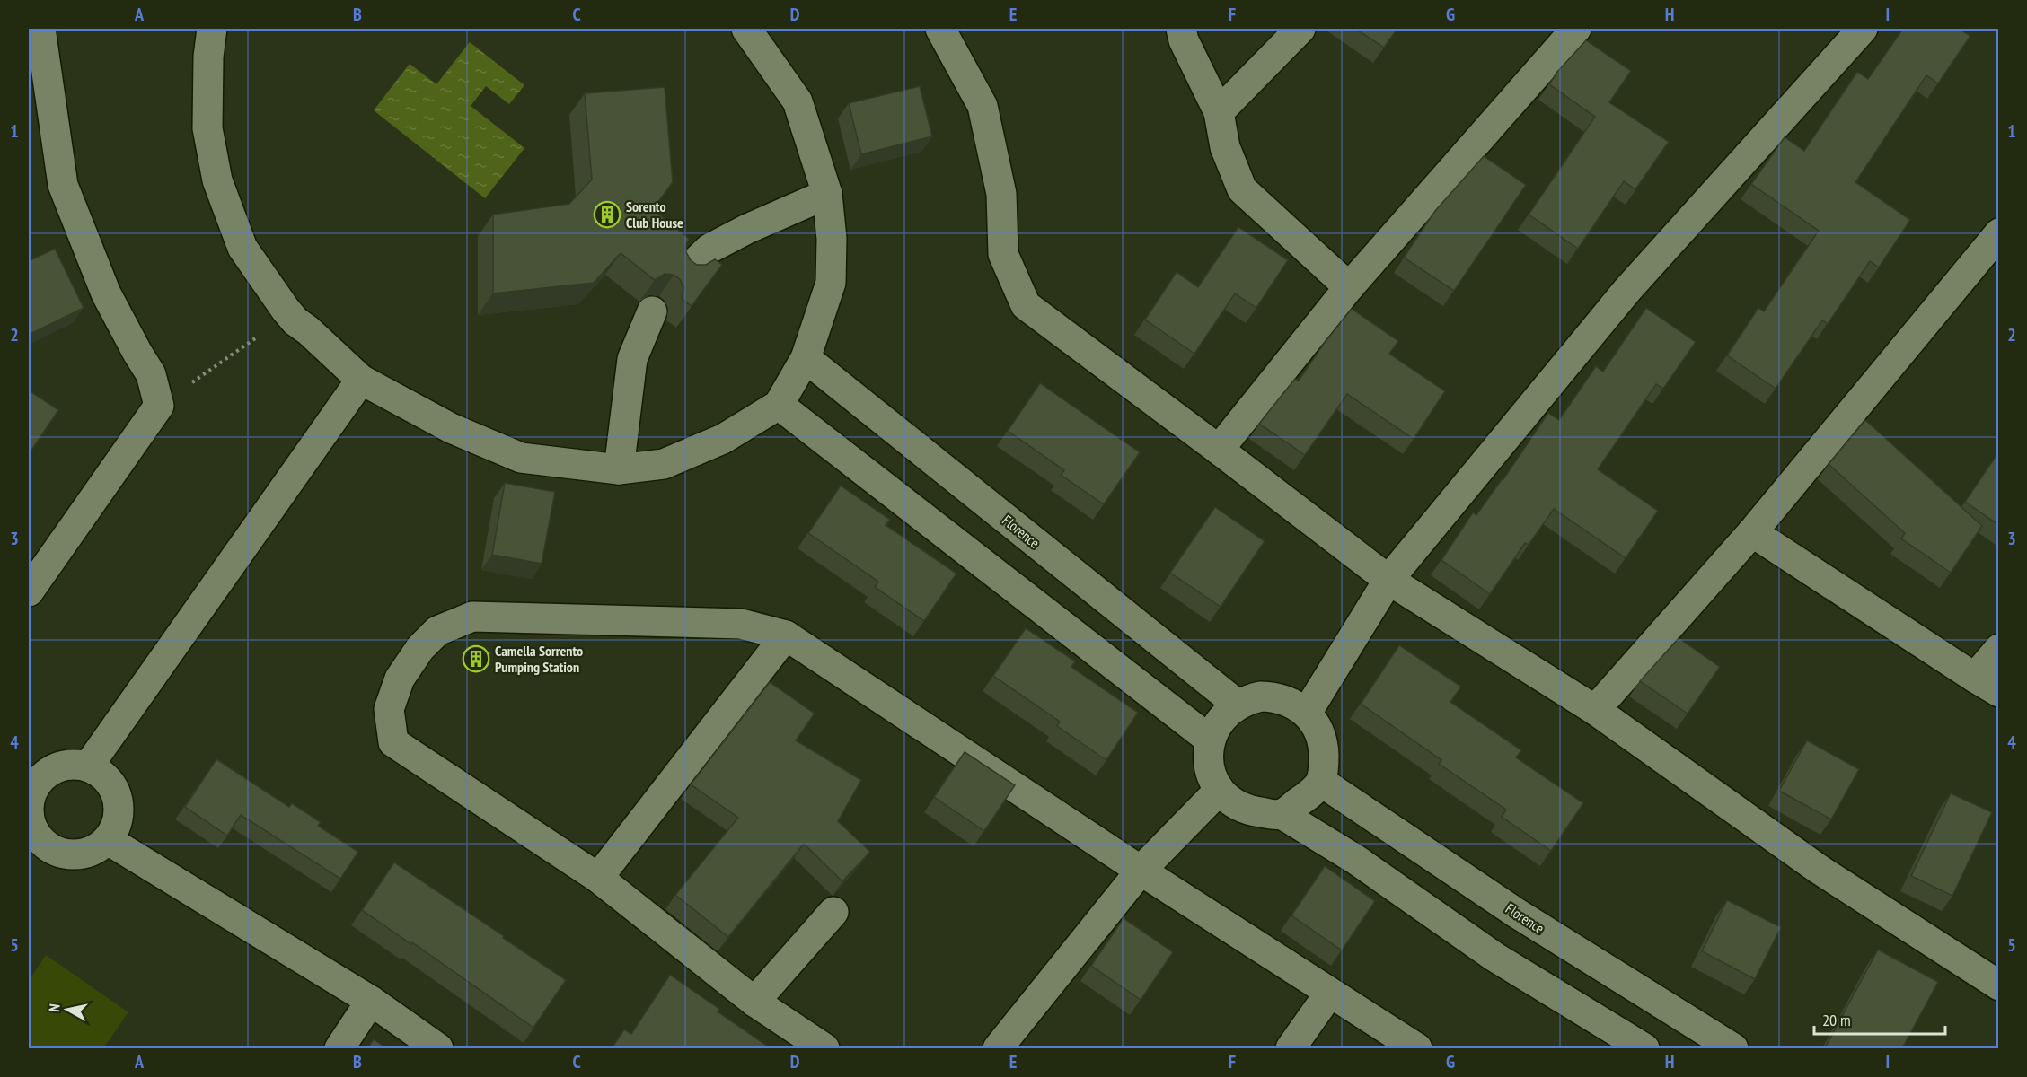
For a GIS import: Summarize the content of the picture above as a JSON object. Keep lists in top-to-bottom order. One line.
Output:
{"streets":{"street":["Florence"]},"places":{"building":["Sorento Club House","Camella Sorrento Pumping Station"]},"scale_bar":"20 m","north":"left","grid":{"columns":["A","B","C","D","E","F","G","H","I"],"rows":["1","2","3","4","5"]}}
